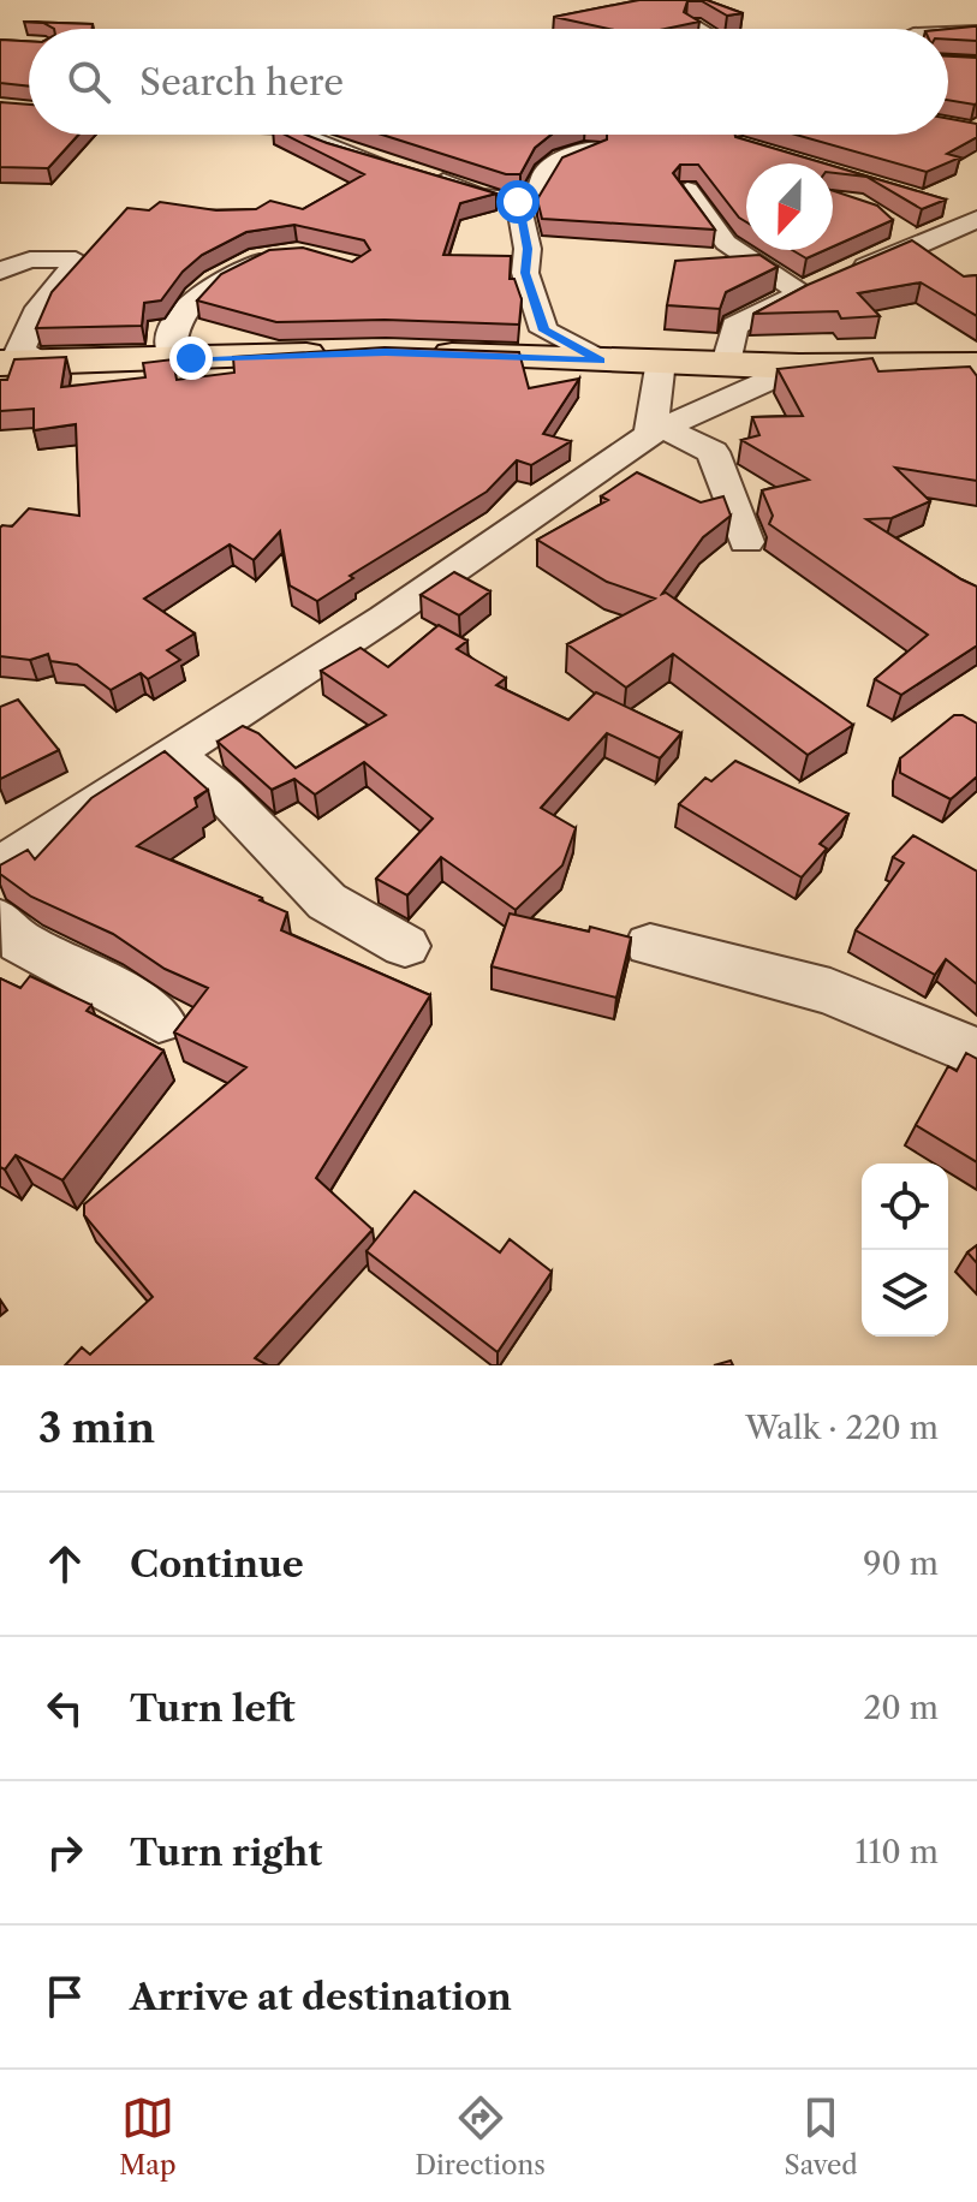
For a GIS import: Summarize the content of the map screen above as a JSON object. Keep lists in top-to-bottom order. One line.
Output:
{"north":"bottom","page":{"search":"Search here","heading":["3 min","Walk · 220 m"],"list":[["Continue","90 m"],["Turn left","20 m"],["Turn right","110 m"],"Arrive at destination"],"nav":["Map","Directions","Saved"]}}
